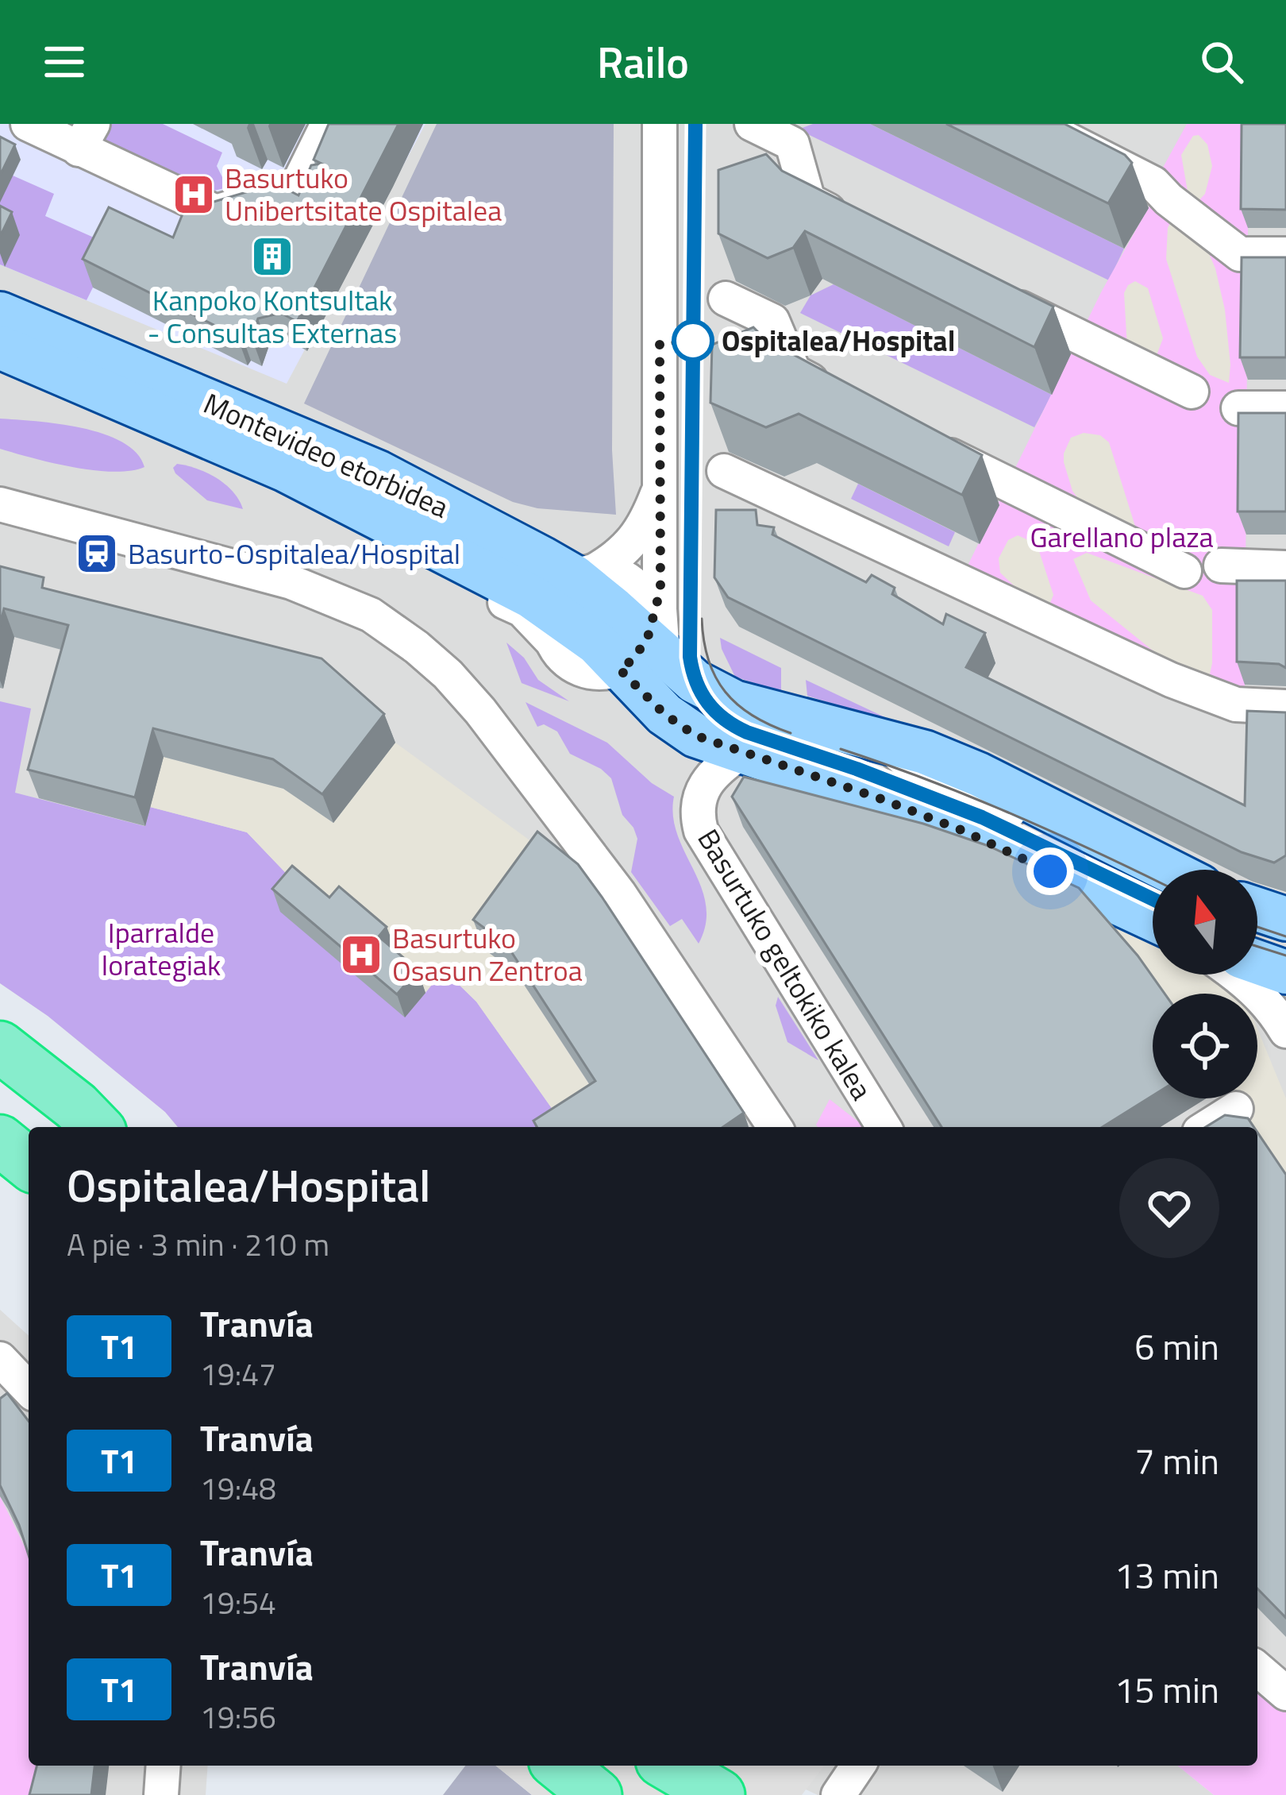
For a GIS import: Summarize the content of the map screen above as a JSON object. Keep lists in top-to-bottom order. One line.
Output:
{"streets":{"main road":["Montevideo etorbidea"],"street":["Basurtuko geltokiko kalea"]},"crossings":[["Montevideo etorbidea","Basurtuko geltokiko kalea"]],"parks":["Garellano plaza","Iparralde lorategiak"],"places":{"hospital":["Basurtuko Unibertsitate Ospitalea","Basurtuko Osasun Zentroa"],"building":["Kanpoko Kontsultak - Consultas Externas"],"other":["Ospitalea/Hospital"],"station":["Basurto-Ospitalea/Hospital"]},"lines":["tram line T1"],"north":"top","page":{"header":"Railo","heading":["Ospitalea/Hospital","A pie · 3 min · 210 m"],"list":[{"mark":"T1","name":"Tranvía","note":"19:47","value":"6 min"},{"mark":"T1","name":"Tranvía","note":"19:48","value":"7 min"},{"mark":"T1","name":"Tranvía","note":"19:54","value":"13 min"},{"mark":"T1","name":"Tranvía","note":"19:56","value":"15 min"}]}}
